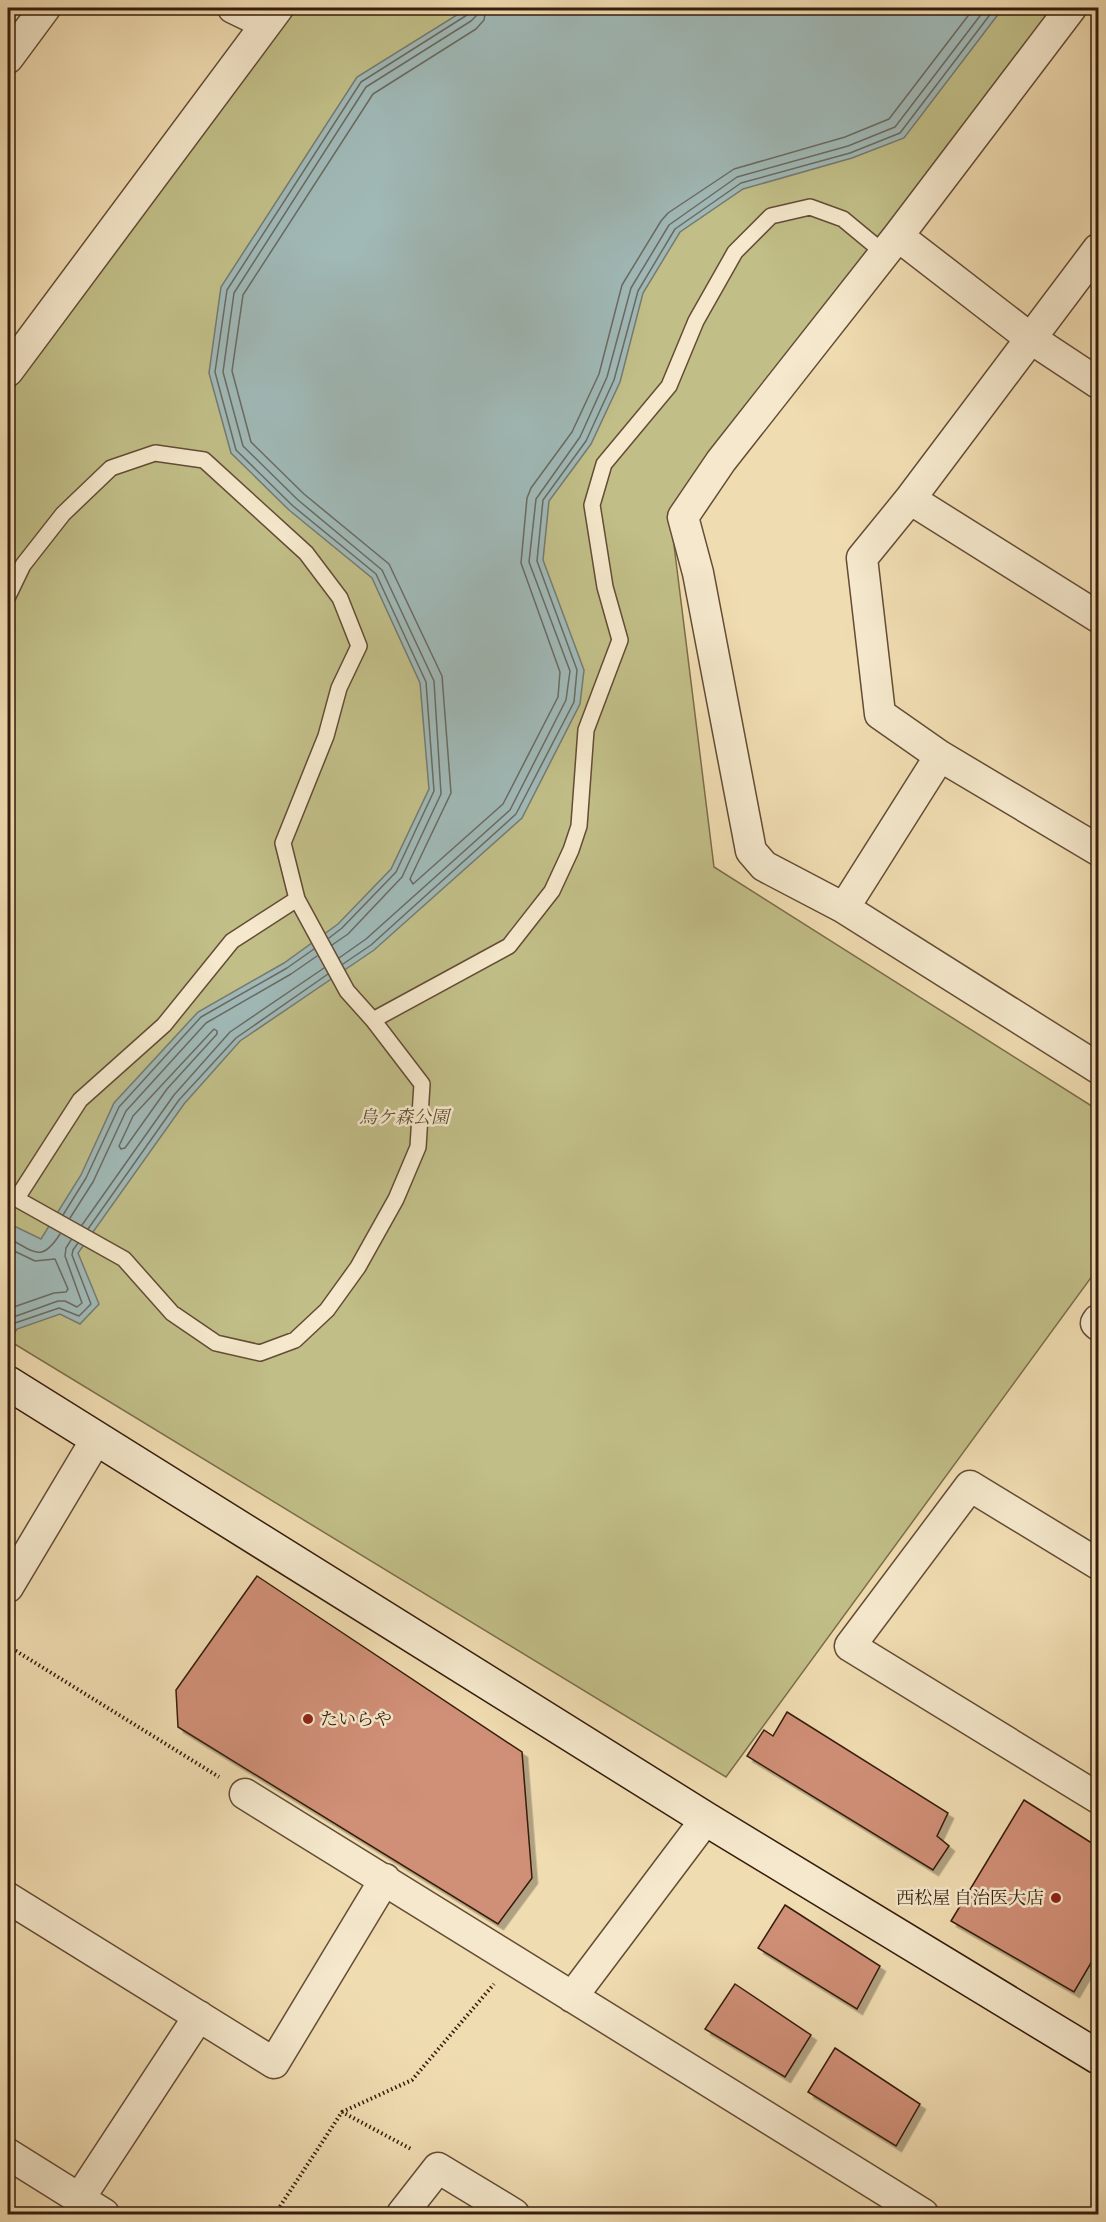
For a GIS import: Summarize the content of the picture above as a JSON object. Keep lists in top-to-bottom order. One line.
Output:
{"parks":["烏ケ森公園"],"places":["たいらや","西松屋 自治医大店"]}
